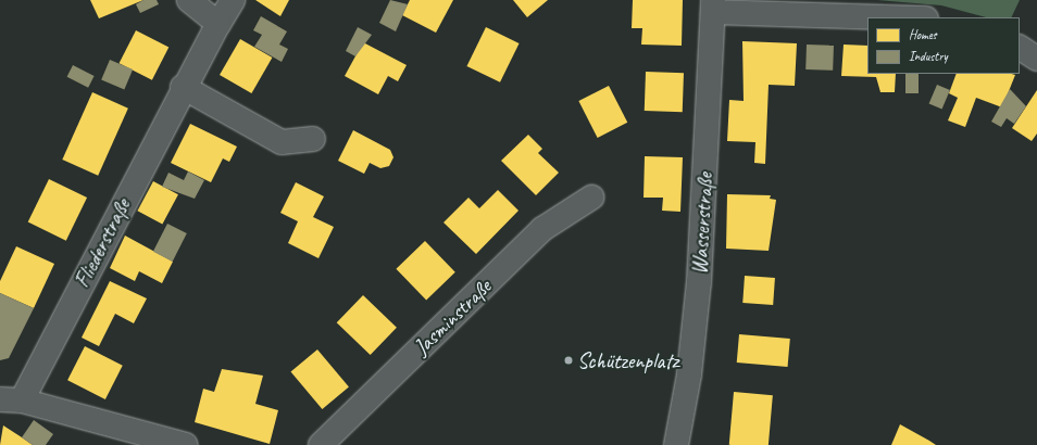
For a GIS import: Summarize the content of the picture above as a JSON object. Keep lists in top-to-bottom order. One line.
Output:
{"streets":{"street":["Wasserstraße","Fliederstraße","Jasminstraße"]},"places":["Schützenplatz"],"legend":["Homes","Industry"]}
